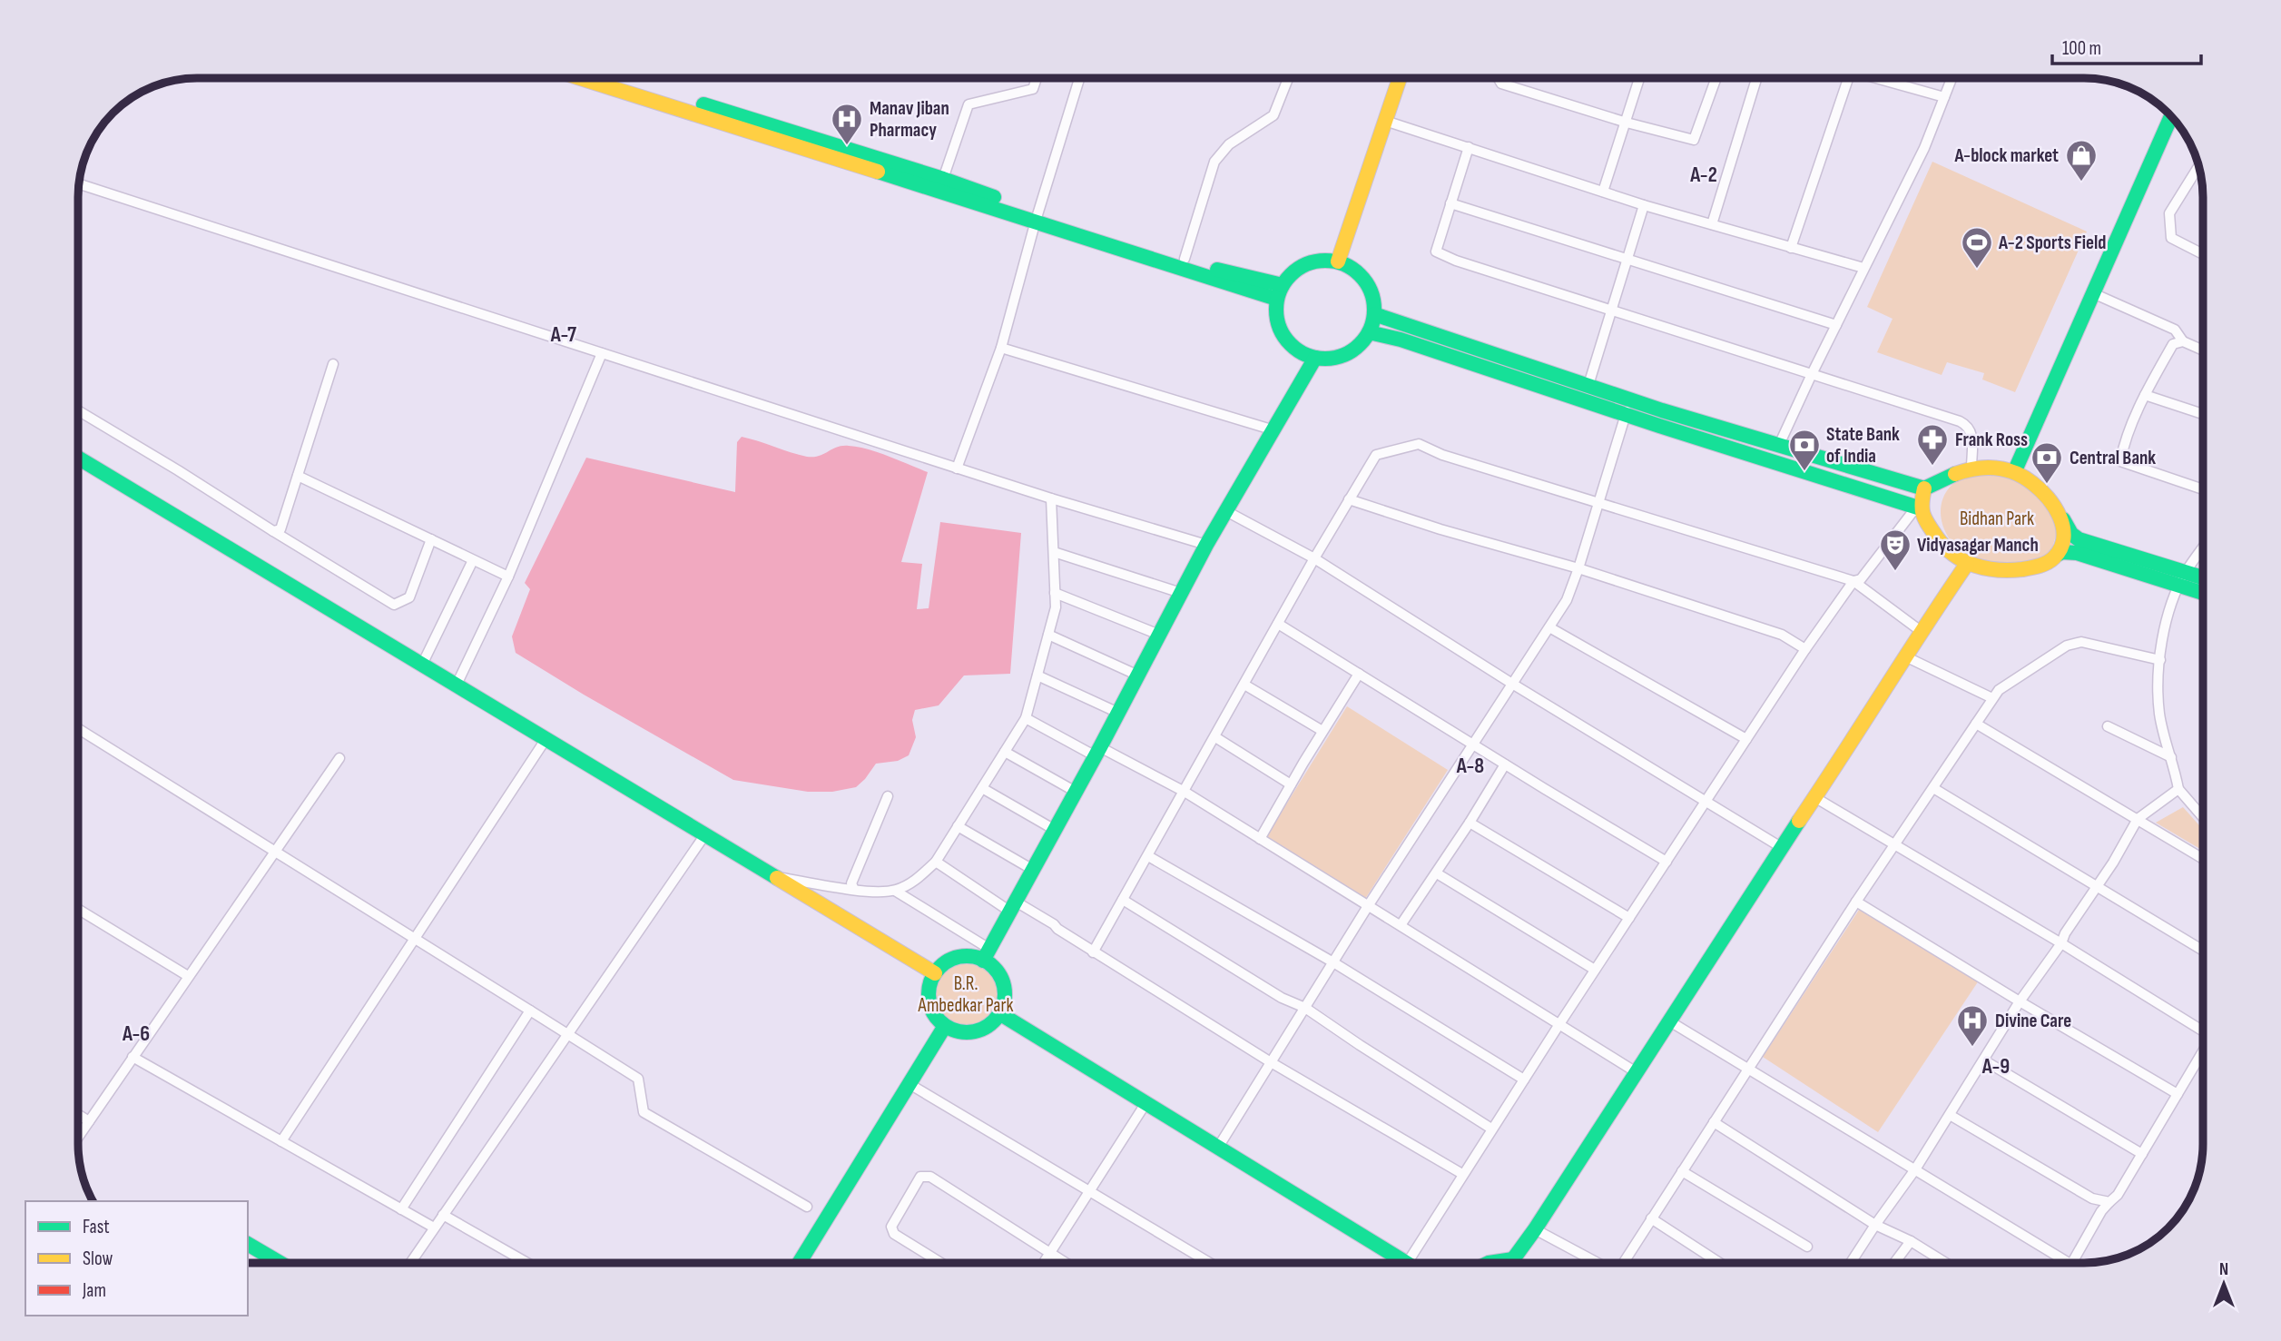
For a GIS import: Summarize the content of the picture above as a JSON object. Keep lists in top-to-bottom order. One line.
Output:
{"districts":["A-2","A-7","A-8","A-6","A-9"],"parks":["Bidhan Park","B.R. Ambedkar Park"],"places":{"hospital":["Manav Jiban Pharmacy","Divine Care"],"shop":["A-block market"],"sports":["A-2 Sports Field"],"pharmacy":["Frank Ross"],"bank":["State Bank of India","Central Bank"],"theatre":["Vidyasagar Manch"]},"legend":["Fast","Slow","Jam"],"scale_bar":"100 m","north":"top"}
